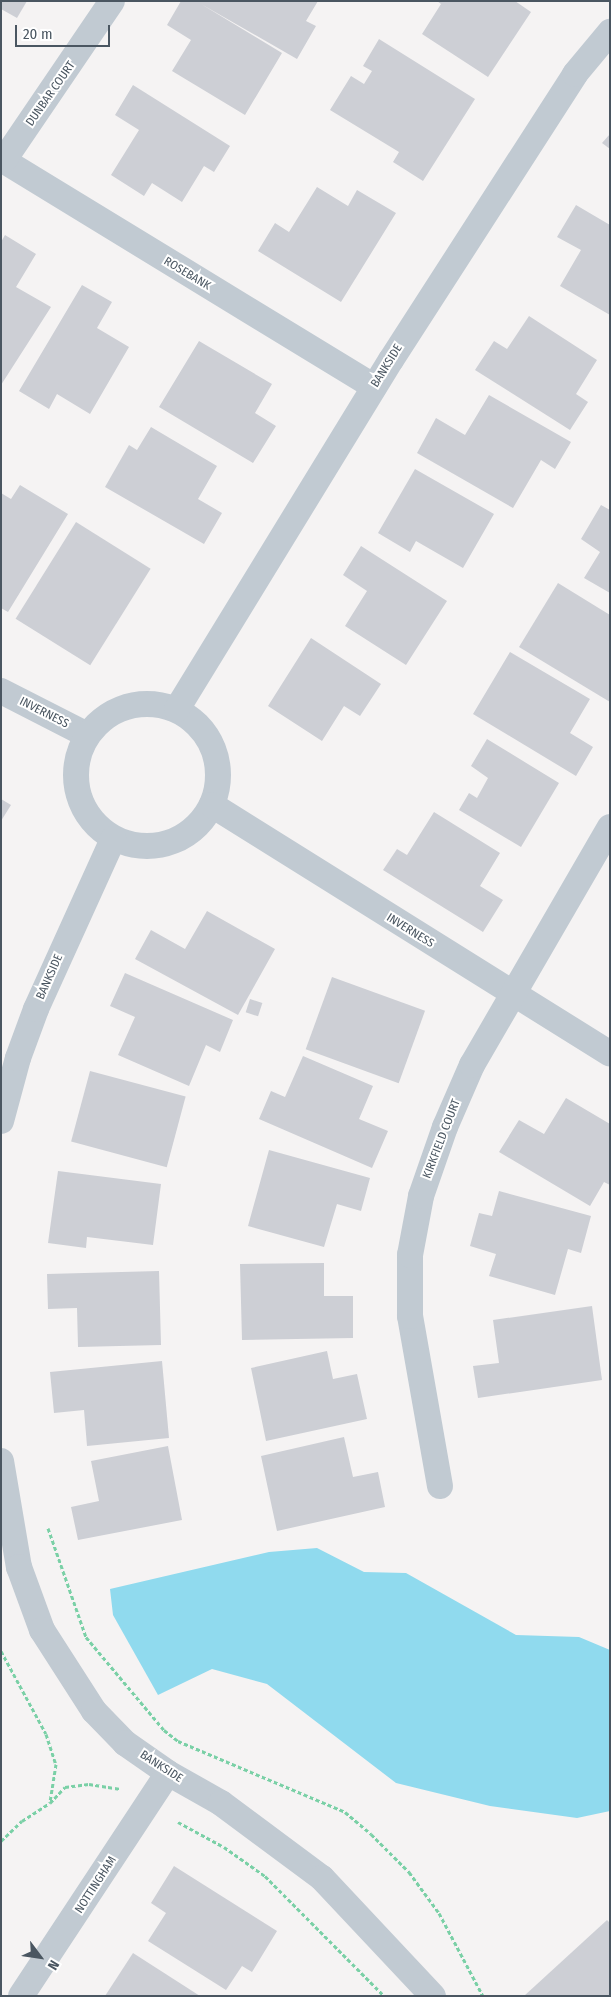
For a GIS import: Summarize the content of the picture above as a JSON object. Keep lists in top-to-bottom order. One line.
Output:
{"streets":{"street":["DUNBAR COURT","ROSEBANK","BANKSIDE","INVERNESS","KIRKFIELD COURT","NOTTINGHAM"]},"crossings":[["DUNBAR COURT","ROSEBANK"],["ROSEBANK","BANKSIDE"],["BANKSIDE","INVERNESS"],["BANKSIDE","NOTTINGHAM"],["INVERNESS","KIRKFIELD COURT"]],"scale_bar":"20 m","north":"bottom right"}
